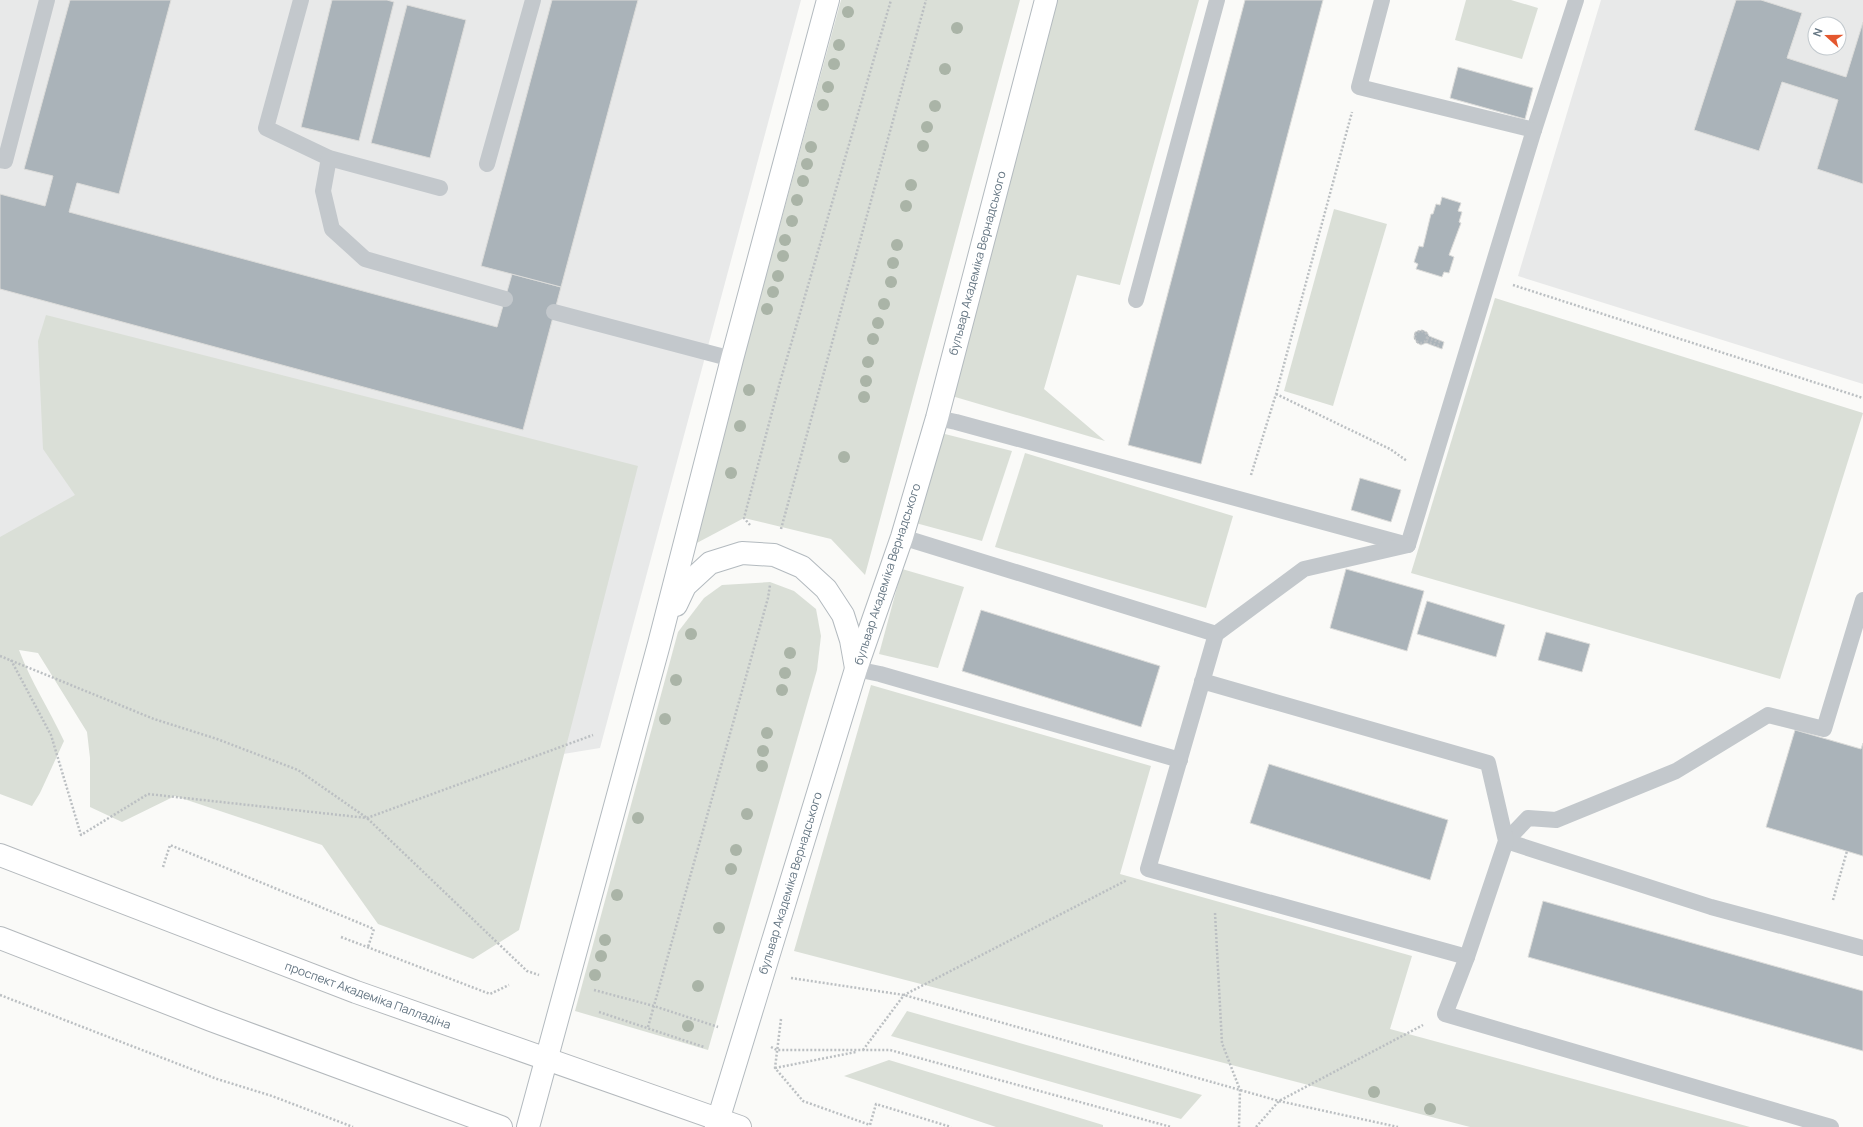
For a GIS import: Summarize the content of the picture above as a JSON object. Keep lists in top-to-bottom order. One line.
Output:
{"streets":{"main road":["бульвар Академіка Вернадського","проспект Академіка Палладіна"]},"crossings":[["бульвар Академіка Вернадського","проспект Академіка Палладіна"]],"north":"left"}
